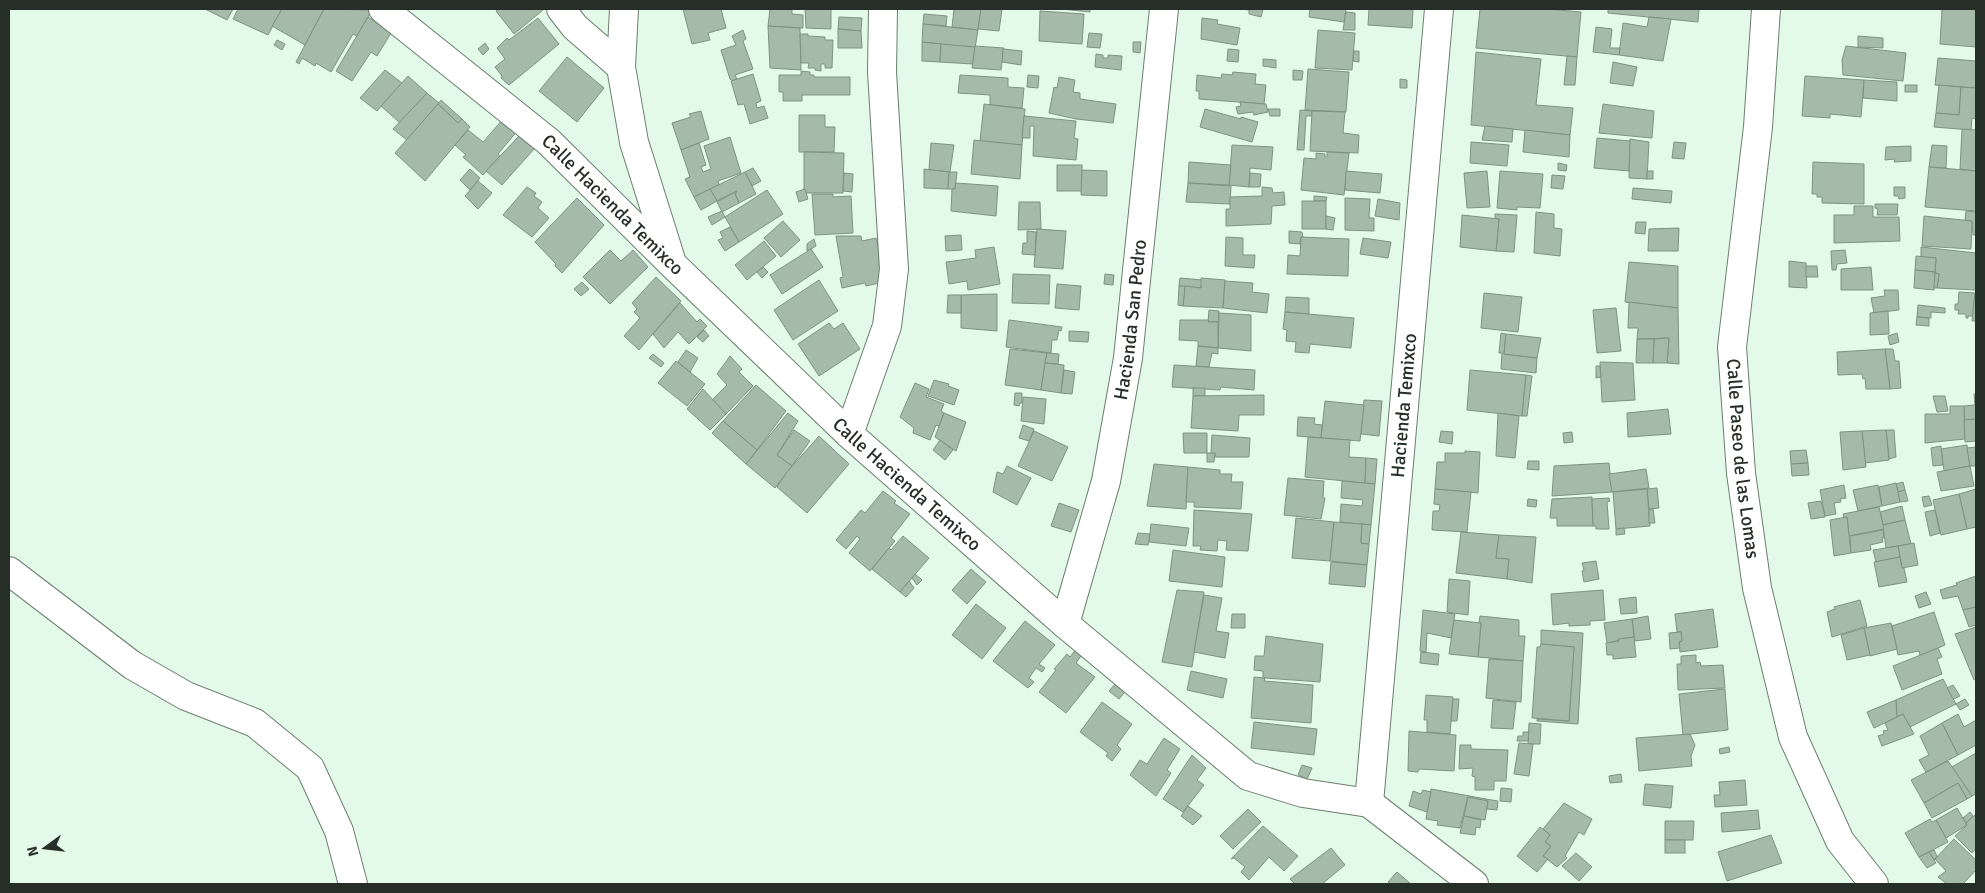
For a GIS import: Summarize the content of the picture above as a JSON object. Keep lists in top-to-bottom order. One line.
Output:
{"streets":{"street":["Calle Hacienda Temixco","Hacienda San Pedro","Hacienda Temixco","Calle Paseo de las Lomas"]},"crossings":[["Calle Hacienda Temixco","Hacienda San Pedro"],["Calle Hacienda Temixco","Hacienda Temixco"]],"north":"left"}
